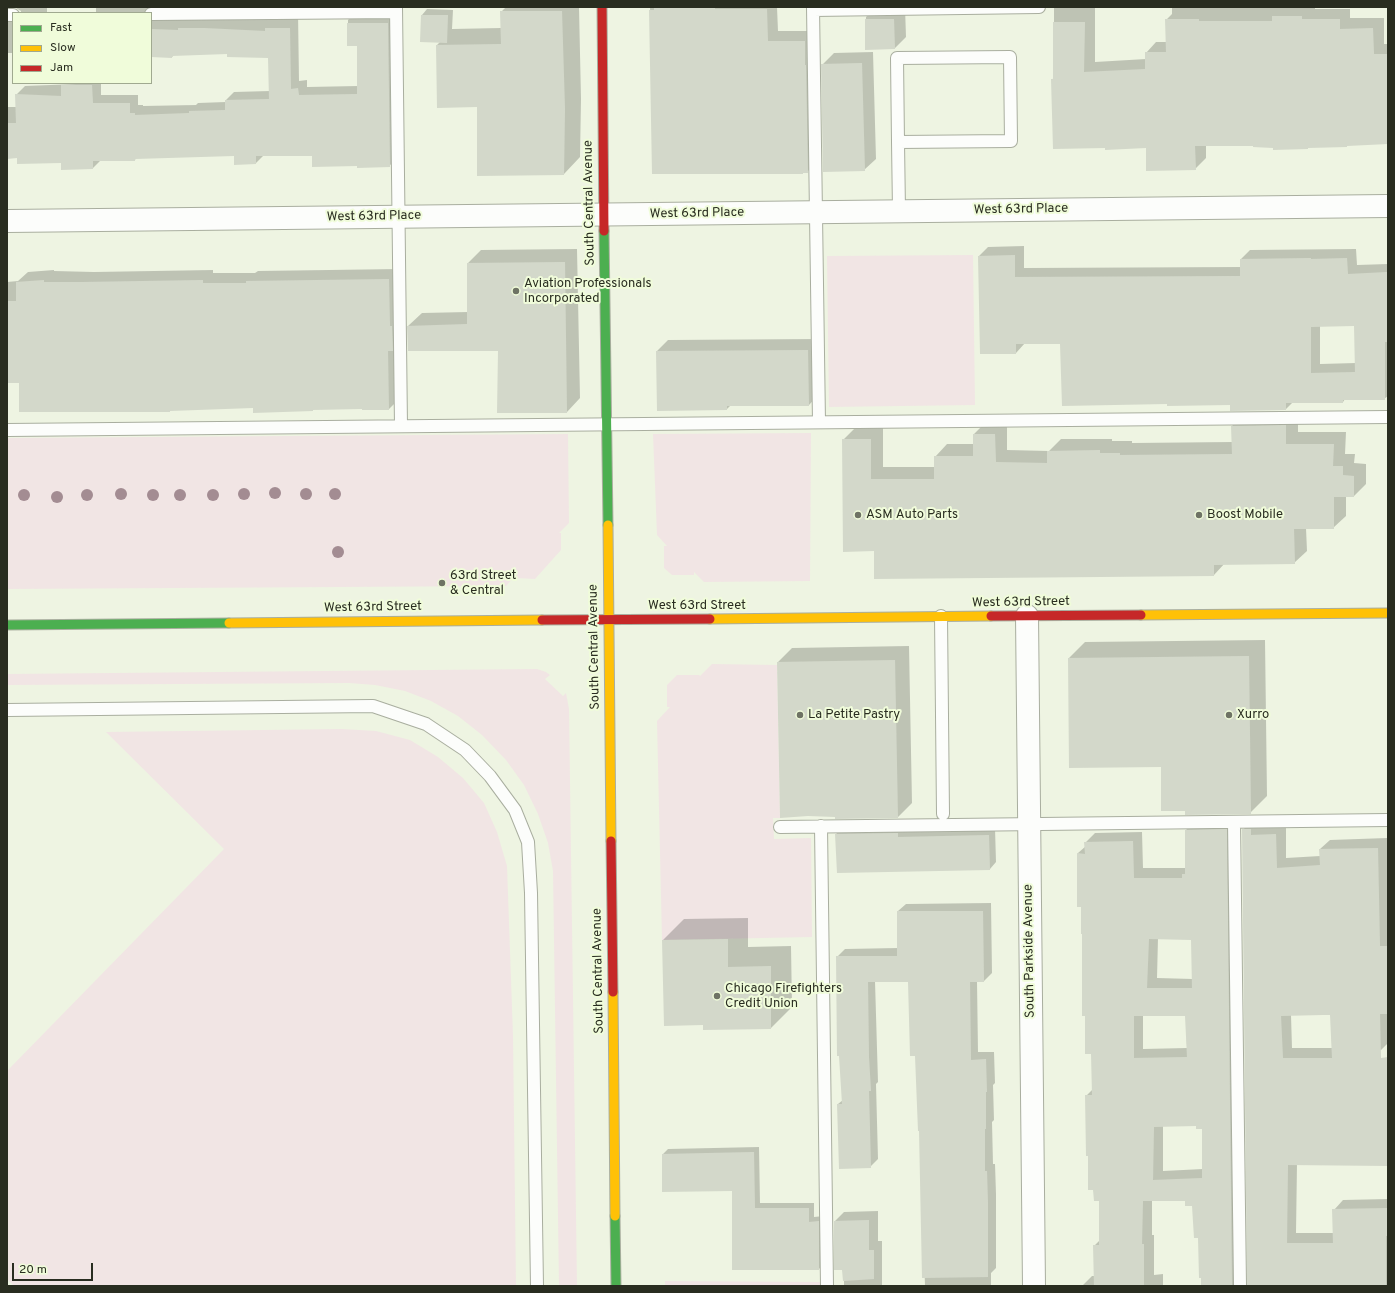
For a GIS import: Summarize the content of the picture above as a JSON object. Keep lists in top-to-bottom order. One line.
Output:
{"streets":{"main road":["South Central Avenue","West 63rd Street"],"street":["West 63rd Place","South Parkside Avenue"]},"crossings":[["South Central Avenue","West 63rd Place"],["South Central Avenue","West 63rd Street"],["West 63rd Street","South Parkside Avenue"]],"places":["Aviation Professionals Incorporated","ASM Auto Parts","Boost Mobile","63rd Street & Central","La Petite Pastry","Xurro","Chicago Firefighters Credit Union"],"legend":["Fast","Slow","Jam"],"scale_bar":"20 m"}
